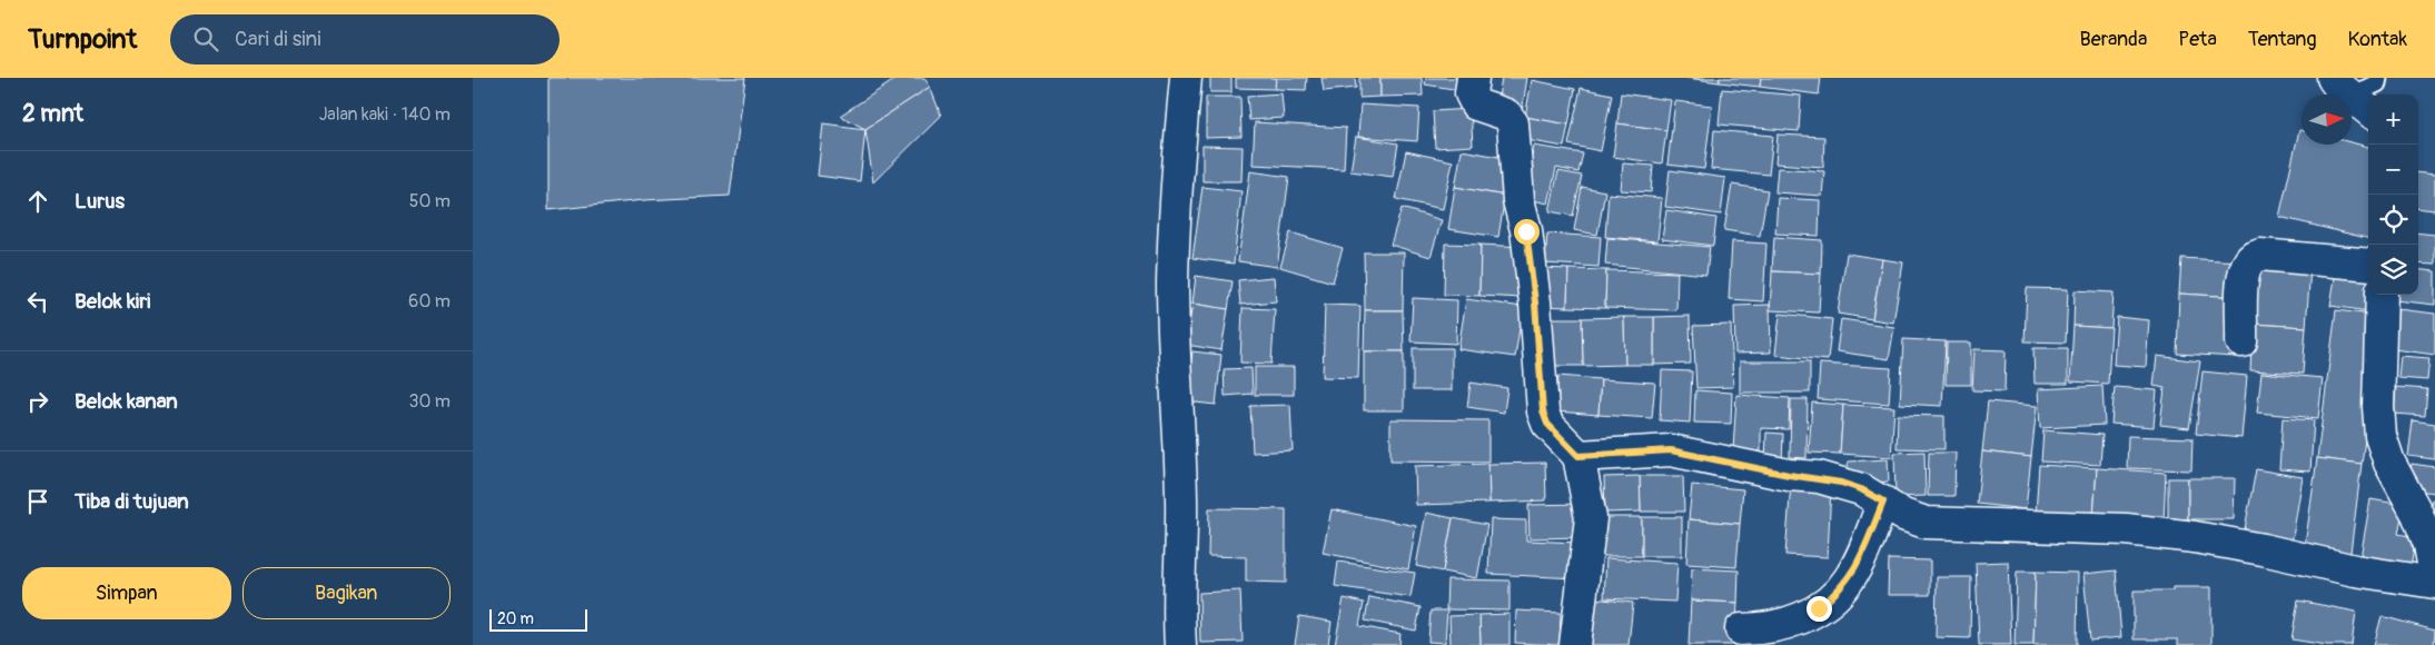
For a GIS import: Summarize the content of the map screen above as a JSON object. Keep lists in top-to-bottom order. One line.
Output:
{"scale_bar":"20 m","north":"right","page":{"header":"Turnpoint","search":"Cari di sini","nav":["Beranda","Peta","Tentang","Kontak"],"heading":["2 mnt","Jalan kaki · 140 m"],"map_buttons":["+","−"],"list":[["Lurus","50 m"],["Belok kiri","60 m"],["Belok kanan","30 m"],"Tiba di tujuan"],"buttons":["Simpan","Bagikan"],"scale":"20 m"}}
